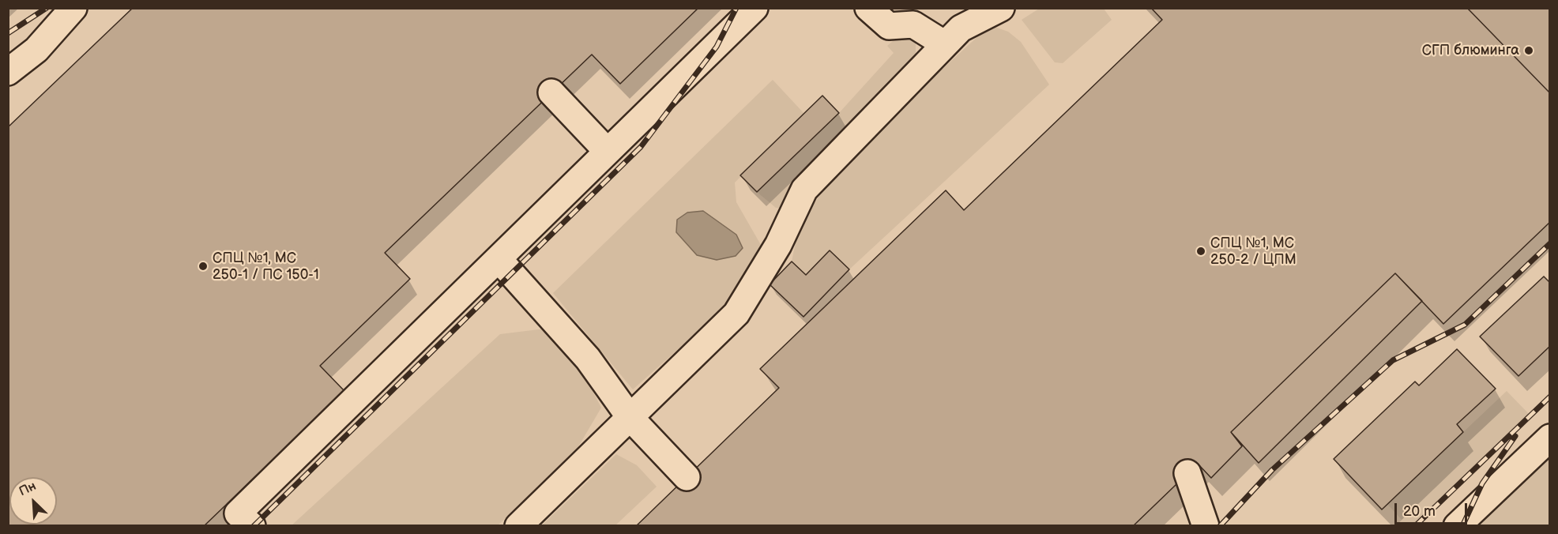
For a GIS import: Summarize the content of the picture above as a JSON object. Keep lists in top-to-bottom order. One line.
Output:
{"places":["СГП блюминга","СПЦ №1, МС 250-2 / ЦПМ","СПЦ №1, МС 250-1 / ПС 150-1"],"scale_bar":"20 m","north":"top left"}
